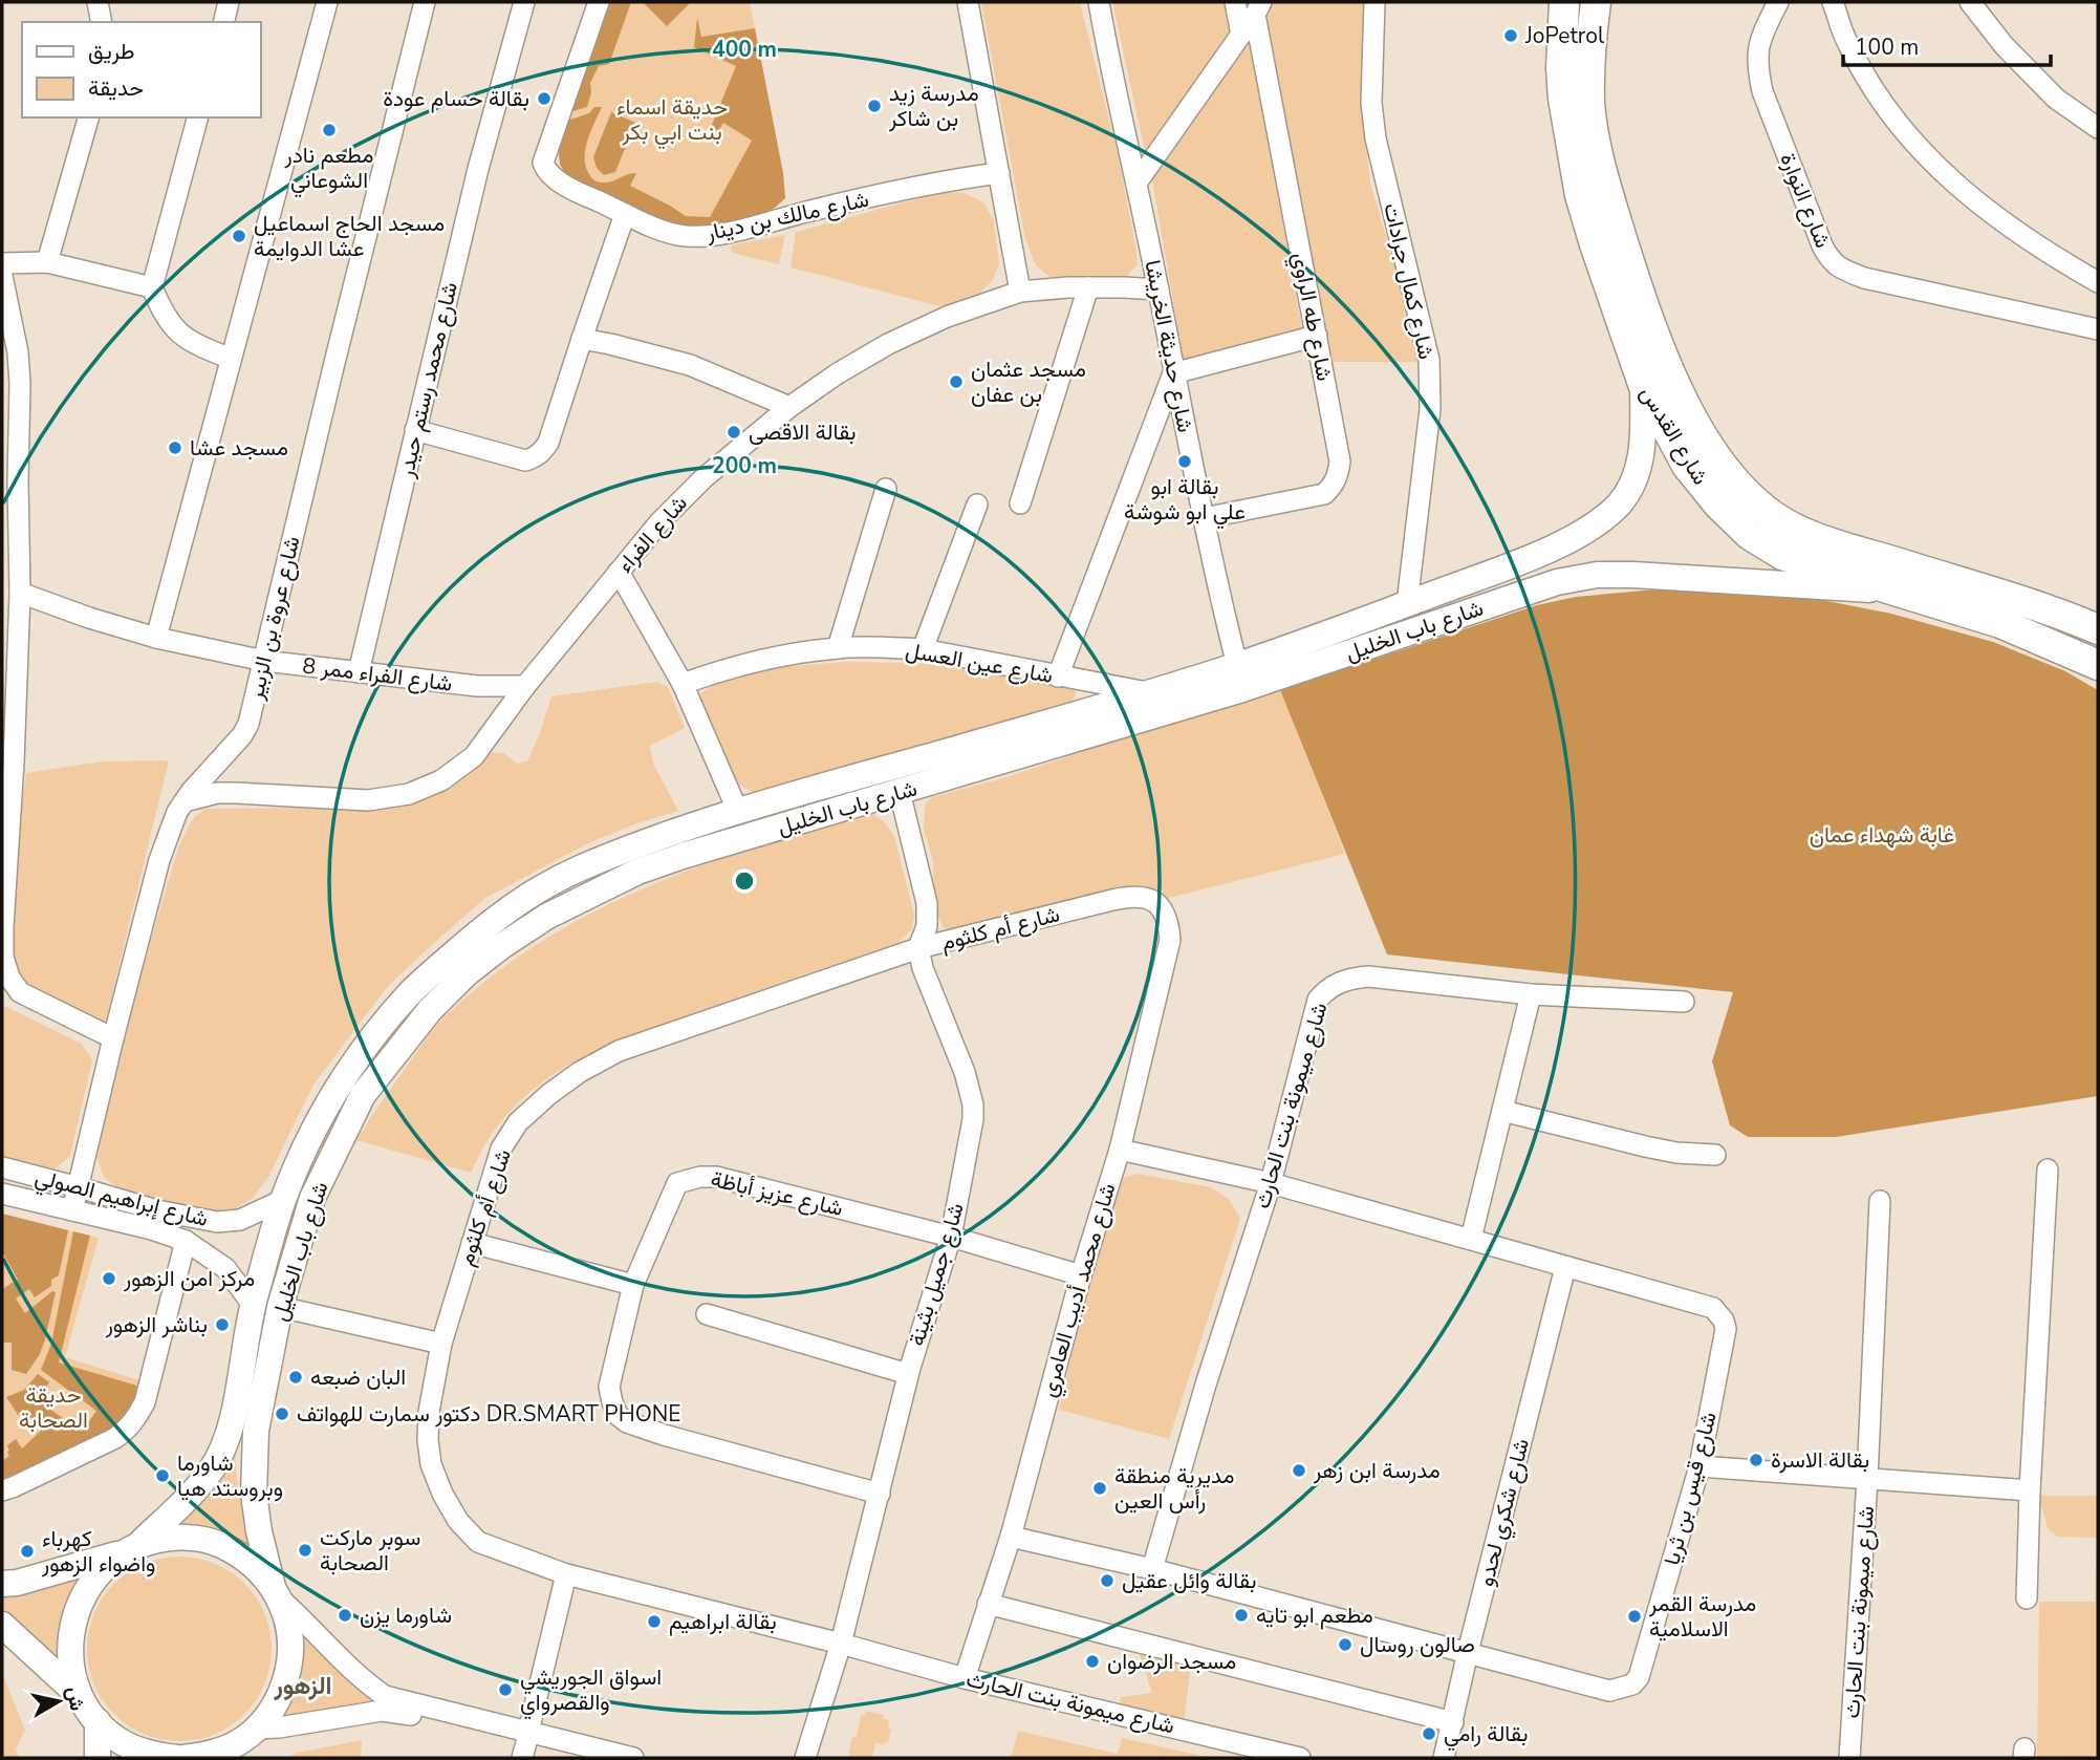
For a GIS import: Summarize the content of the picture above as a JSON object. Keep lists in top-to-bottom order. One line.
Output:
{"streets":{"highway":["شارع القدس"],"main road":["شارع باب الخليل"],"street":["شارع النوارة","شارع مالك بن دينار","شارع كمال جرادات","شارع طه الراوي","شارع حديثة الخريشا","شارع محمد رستم حيدر","شارع الفراء","شارع عروة بن الزبير","شارع عين العسل","شارع الفراء ممر 8","شارع أم كلثوم","شارع ميمونة بنت الحارث","شارع عزيز أباظة","شارع إبراهيم الصولي","شارع جميل بثينة","شارع محمد أديب العامري","شارع قيس بن ثريا","شارع شكري لحدو"]},"crossings":[["شارع كمال جرادات","شارع باب الخليل"],["شارع طه الراوي","شارع حديثة الخريشا"],["شارع حديثة الخريشا","شارع الفراء"],["شارع حديثة الخريشا","شارع باب الخليل"],["شارع محمد رستم حيدر","شارع الفراء ممر 8"],["شارع القدس","شارع باب الخليل"],["شارع الفراء","شارع عروة بن الزبير"],["شارع الفراء","شارع الفراء ممر 8"],["شارع عروة بن الزبير","شارع الفراء ممر 8"],["شارع عروة بن الزبير","شارع إبراهيم الصولي"],["شارع باب الخليل","شارع عين العسل"],["شارع باب الخليل","شارع إبراهيم الصولي"],["شارع باب الخليل","شارع جميل بثينة"],["شارع أم كلثوم","شارع ميمونة بنت الحارث"],["شارع أم كلثوم","شارع جميل بثينة"],["شارع أم كلثوم","شارع محمد أديب العامري"],["شارع ميمونة بنت الحارث","شارع جميل بثينة"],["شارع ميمونة بنت الحارث","شارع محمد أديب العامري"],["شارع ميمونة بنت الحارث","شارع قيس بن ثريا"],["شارع عزيز أباظة","شارع جميل بثينة"],["شارع عزيز أباظة","شارع محمد أديب العامري"],["شارع محمد أديب العامري","شارع قيس بن ثريا"],["شارع قيس بن ثريا","شارع شكري لحدو"]],"districts":["الزهور"],"parks":["حديقة اسماء بنت ابي بكر","غابة شهداء عمان","حديقة الصحابة"],"places":["JoPetrol","بقالة حسام عودة","مدرسة زيد بن شاكر","مطعم نادر الشوعاني","مسجد الحاج اسماعيل عشا الدوايمة","مسجد عثمان بن عفان","بقالة الاقصى","مسجد عشا","بقالة ابو علي ابو شوشة","مركز امن الزهور","بناشر الزهور","البان ضبعه","دكتور سمارت للهواتف DR.SMART PHONE","بقالة الاسرة","مدرسة ابن زهر","شاورما وبروستد هيا","مديرية منطقة رأس العين","سوبر ماركت الصحابة","كهرباء واضواء الزهور","بقالة وائل عقيل","شاورما يزن","مطعم ابو تايه","مدرسة القمر الاسلامية","بقالة ابراهيم","صالون روسال","مسجد الرضوان","اسواق الجوريشي والقصرواي","بقالة رامي"],"legend":["طريق","حديقة"],"scale_bar":"100 m","north":"right","rings":["400 m","200 m"]}
